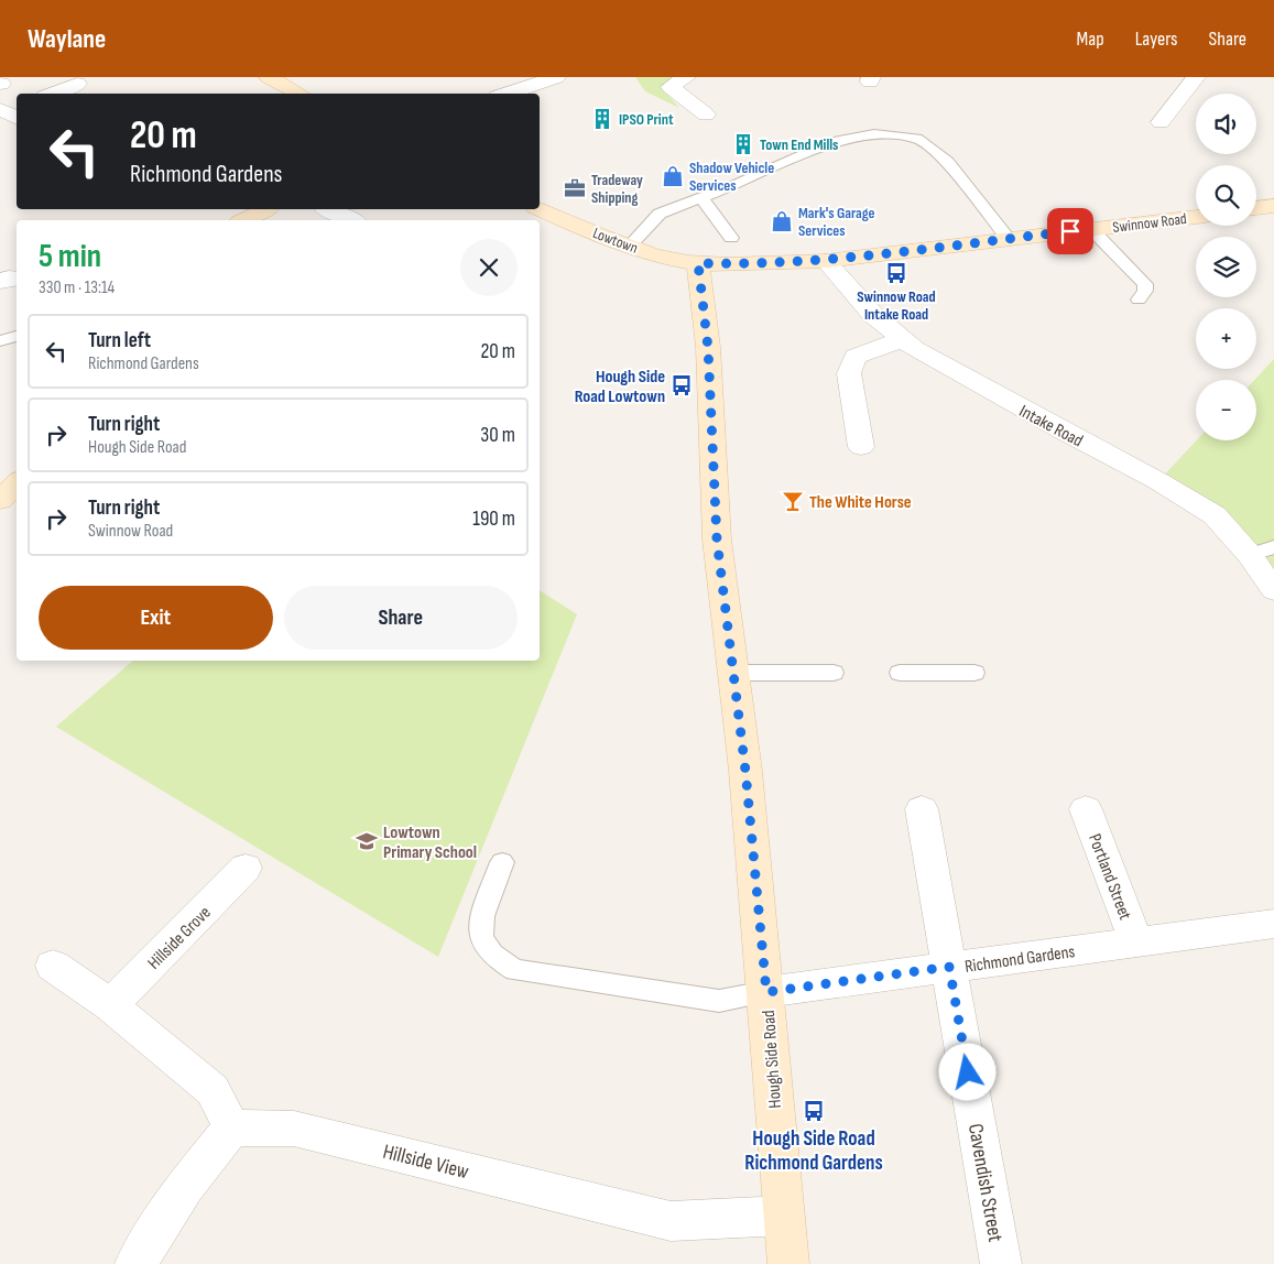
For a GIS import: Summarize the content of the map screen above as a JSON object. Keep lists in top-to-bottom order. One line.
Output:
{"streets":{"main road":["Swinnow Road","Lowtown","Hough Side Road"],"street":["Intake Road","Portland Street","Hillside Grove","Richmond Gardens","Hillside View","Cavendish Street"]},"crossings":[["Swinnow Road","Lowtown"],["Swinnow Road","Intake Road"],["Swinnow Road","Hough Side Road"],["Lowtown","Hough Side Road"],["Portland Street","Richmond Gardens"],["Richmond Gardens","Hough Side Road"],["Richmond Gardens","Cavendish Street"],["Hough Side Road","Hillside View"]],"places":{"building":["IPSO Print","Town End Mills"],"shop":["Shadow Vehicle Services","Mark's Garage Services"],"office":["Tradeway Shipping"],"bus stop":["Swinnow Road Intake Road","Hough Side Road Lowtown","Hough Side Road Richmond Gardens"],"bar":["The White Horse"],"school or university":["Lowtown Primary School"]},"page":{"header":"Waylane","nav":["Map","Layers","Share"],"map_buttons":["+","−"],"turn":["20 m","Richmond Gardens"],"heading":["5 min","330 m · 13:14"],"list":[{"name":"Turn left","note":"Richmond Gardens","value":"20 m"},{"name":"Turn right","note":"Hough Side Road","value":"30 m"},{"name":"Turn right","note":"Swinnow Road","value":"190 m"}],"buttons":["Exit","Share"]}}
